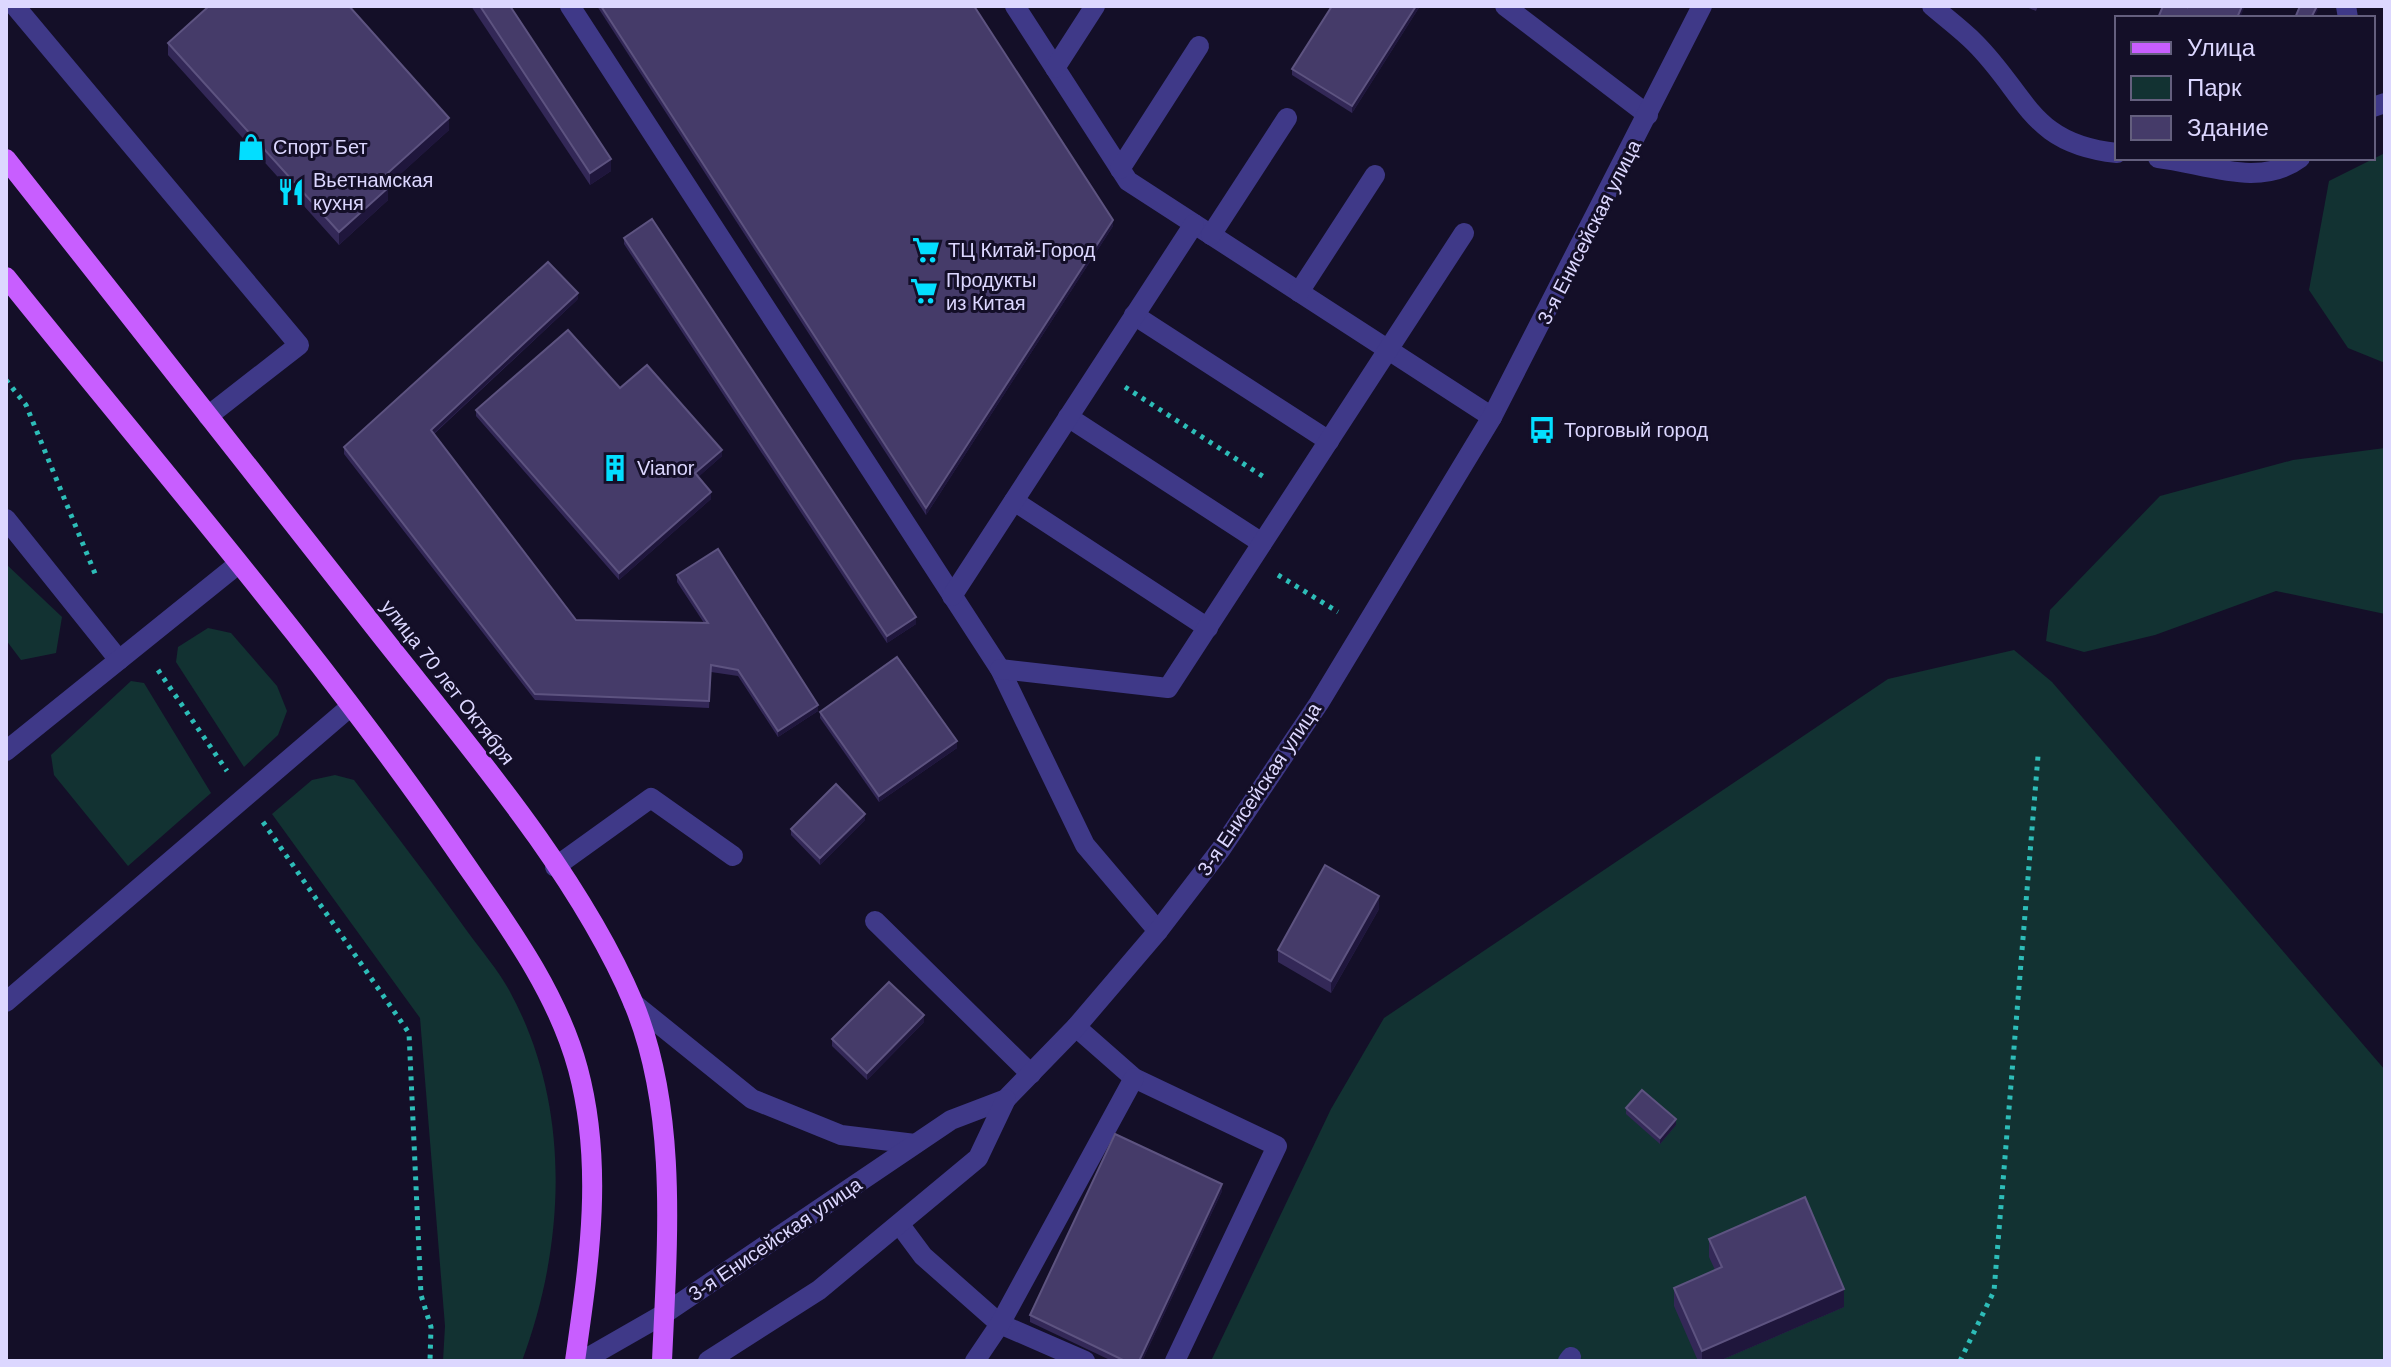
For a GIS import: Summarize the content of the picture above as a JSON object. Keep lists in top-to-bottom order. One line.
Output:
{"streets":{"main road":["улица 70 лет Октября"],"street":["3-я Енисейская улица"]},"crossings":[["3-я Енисейская улица","улица 70 лет Октября"]],"places":{"shop":["Спорт Бет"],"restaurant":["Вьетнамская кухня"],"supermarket":["ТЦ Китай-Город","Продукты из Китая"],"bus stop":["Торговый город"],"building":["Vianor"]},"legend":["Улица","Парк","Здание"]}
